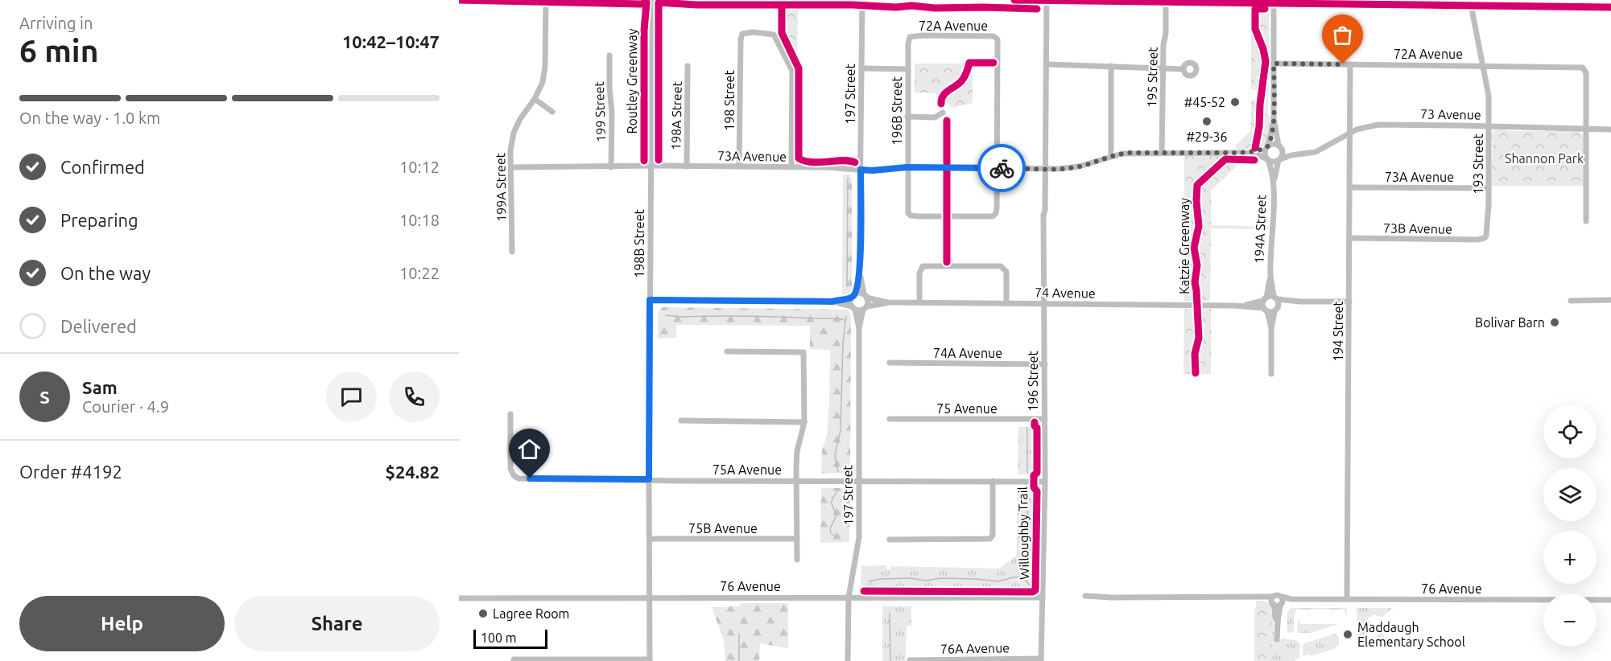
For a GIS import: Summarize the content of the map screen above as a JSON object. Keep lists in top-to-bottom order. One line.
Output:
{"streets":{"street":["72A Avenue","195 Street","197 Street","198 Street","196B Street","199 Street","73 Avenue","198A Street","73A Avenue","193 Street","199A Street","73B Avenue","194A Street","198B Street","74 Avenue","194 Street","74A Avenue","196 Street","75 Avenue","75A Avenue","75B Avenue","76 Avenue","76A Avenue"],"cycle path":["Routley Greenway","Katzie Greenway","Willoughby Trail"]},"crossings":[["72A Avenue","196B Street"],["72A Avenue","73 Avenue"],["72A Avenue","73A Avenue"],["72A Avenue","193 Street"],["72A Avenue","194 Street"],["197 Street","73A Avenue"],["197 Street","74 Avenue"],["197 Street","75A Avenue"],["197 Street","76 Avenue"],["198 Street","73A Avenue"],["196B Street","73A Avenue"],["199 Street","73A Avenue"],["73 Avenue","193 Street"],["73 Avenue","194A Street"],["73 Avenue","194 Street"],["198A Street","73A Avenue"],["73A Avenue","193 Street"],["73A Avenue","199A Street"],["73A Avenue","198B Street"],["73A Avenue","194 Street"],["73A Avenue","196 Street"],["193 Street","73B Avenue"],["73B Avenue","194 Street"],["194A Street","74 Avenue"],["198B Street","75A Avenue"],["198B Street","75B Avenue"],["198B Street","76 Avenue"],["74 Avenue","196 Street"],["194 Street","76 Avenue"],["74A Avenue","196 Street"],["196 Street","75 Avenue"],["196 Street","75A Avenue"],["196 Street","76 Avenue"],["196 Street","76A Avenue"]],"parks":["Shannon Park"],"places":["#45-52","#29-36","Bolivar Barn","Lagree Room","Maddaugh Elementary School"],"scale_bar":"100 m","page":{"heading":["6 min","Arriving in","10:42–10:47"],"panel":["Sam","Courier · 4.9","Order #4192","$24.82"],"bar":"On the way · 1.0 km","list":[["Confirmed","10:12"],["Preparing","10:18"],["On the way","10:22"],"Delivered"],"round":"S","map_buttons":["+","−"],"buttons":["Help","Share"],"scale":"100 m"}}
